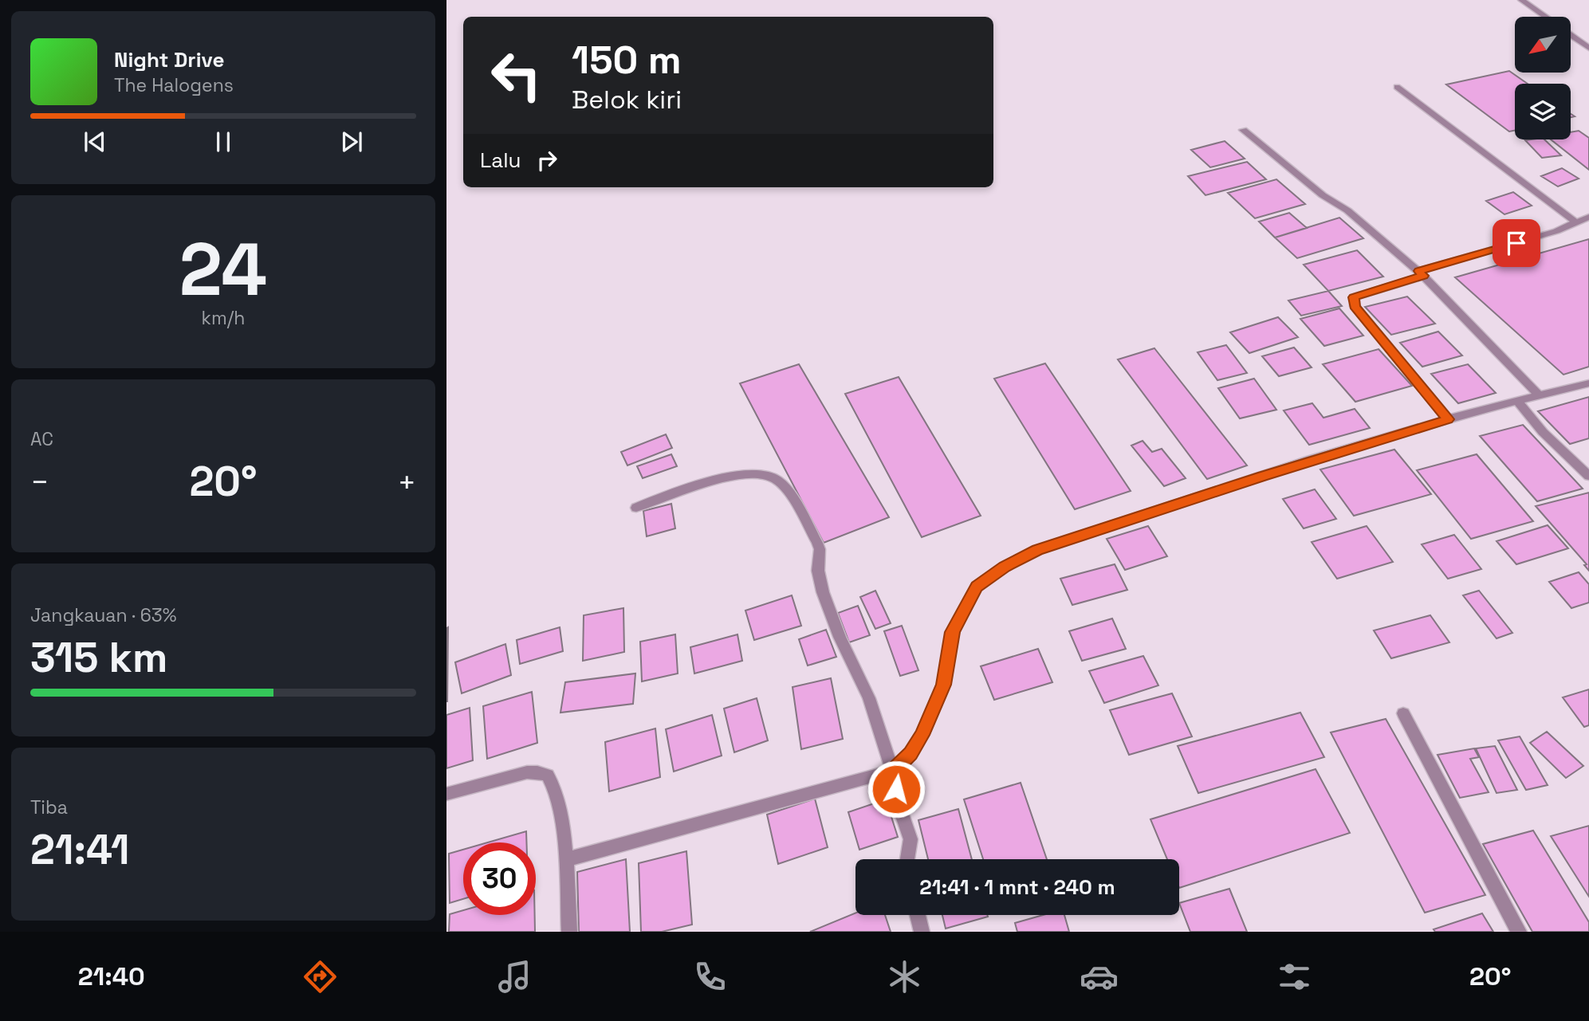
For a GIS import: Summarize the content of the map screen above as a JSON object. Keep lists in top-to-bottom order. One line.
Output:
{"north":"bottom left","page":{"turn":["150 m","Belok kiri"],"song":["Night Drive","The Halogens"],"then":"Lalu","tile":[["24","km/h"],"AC",["Jangkauan · 63%","315 km"],["Tiba","21:41"]],"heat":["−","20°","+"],"limit":"30","trip":"21:41 · 1 mnt · 240 m","tabs":["21:40","20°"]}}
